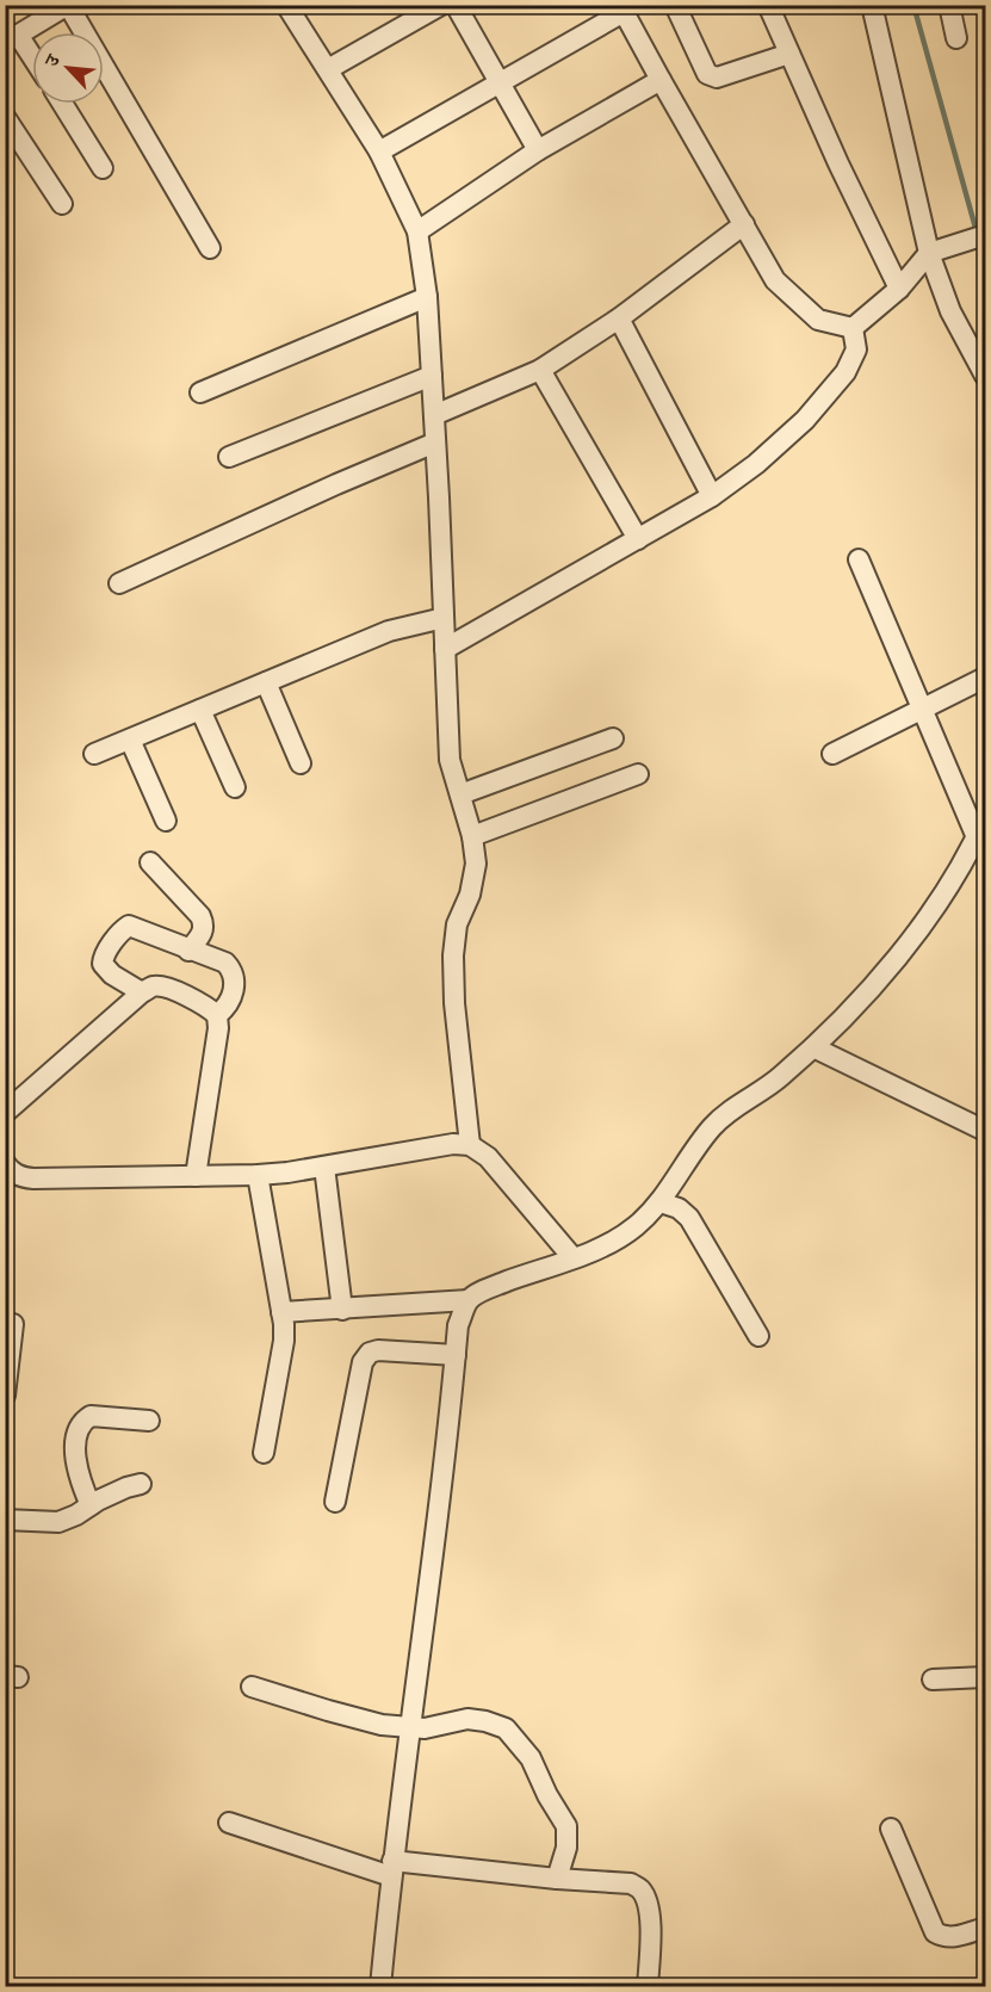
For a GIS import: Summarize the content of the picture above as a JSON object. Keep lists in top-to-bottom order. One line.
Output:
{"north":"top left"}
